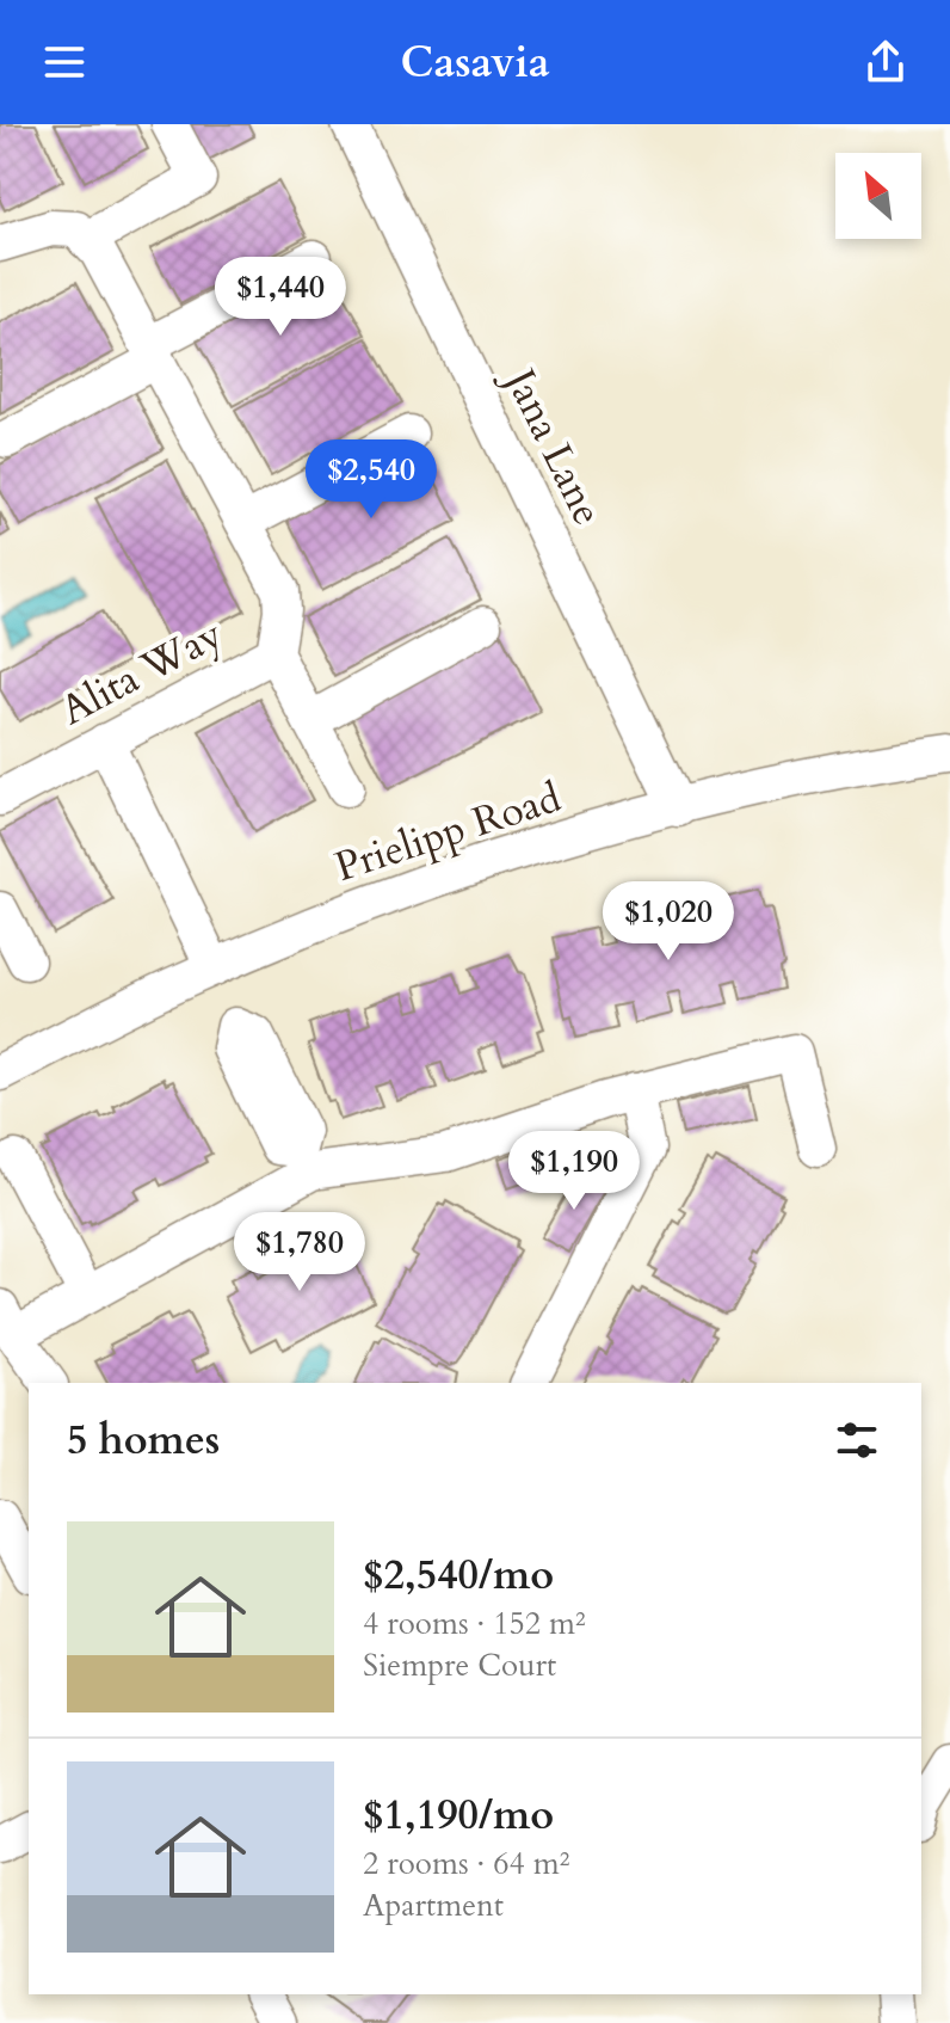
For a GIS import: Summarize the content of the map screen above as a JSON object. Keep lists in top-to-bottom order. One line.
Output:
{"streets":{"street":["Jana Lane","Alita Way","Prielipp Road"]},"crossings":[["Jana Lane","Prielipp Road"]],"north":"top left","page":{"header":"Casavia","price":["$1,440","$2,540","$1,020","$1,190","$1,780"],"heading":"5 homes","list":[{"name":"$2,540/mo","note":"4 rooms · 152 m² · Siempre Court"},{"name":"$1,190/mo","note":"2 rooms · 64 m² · Apartment"}]}}
